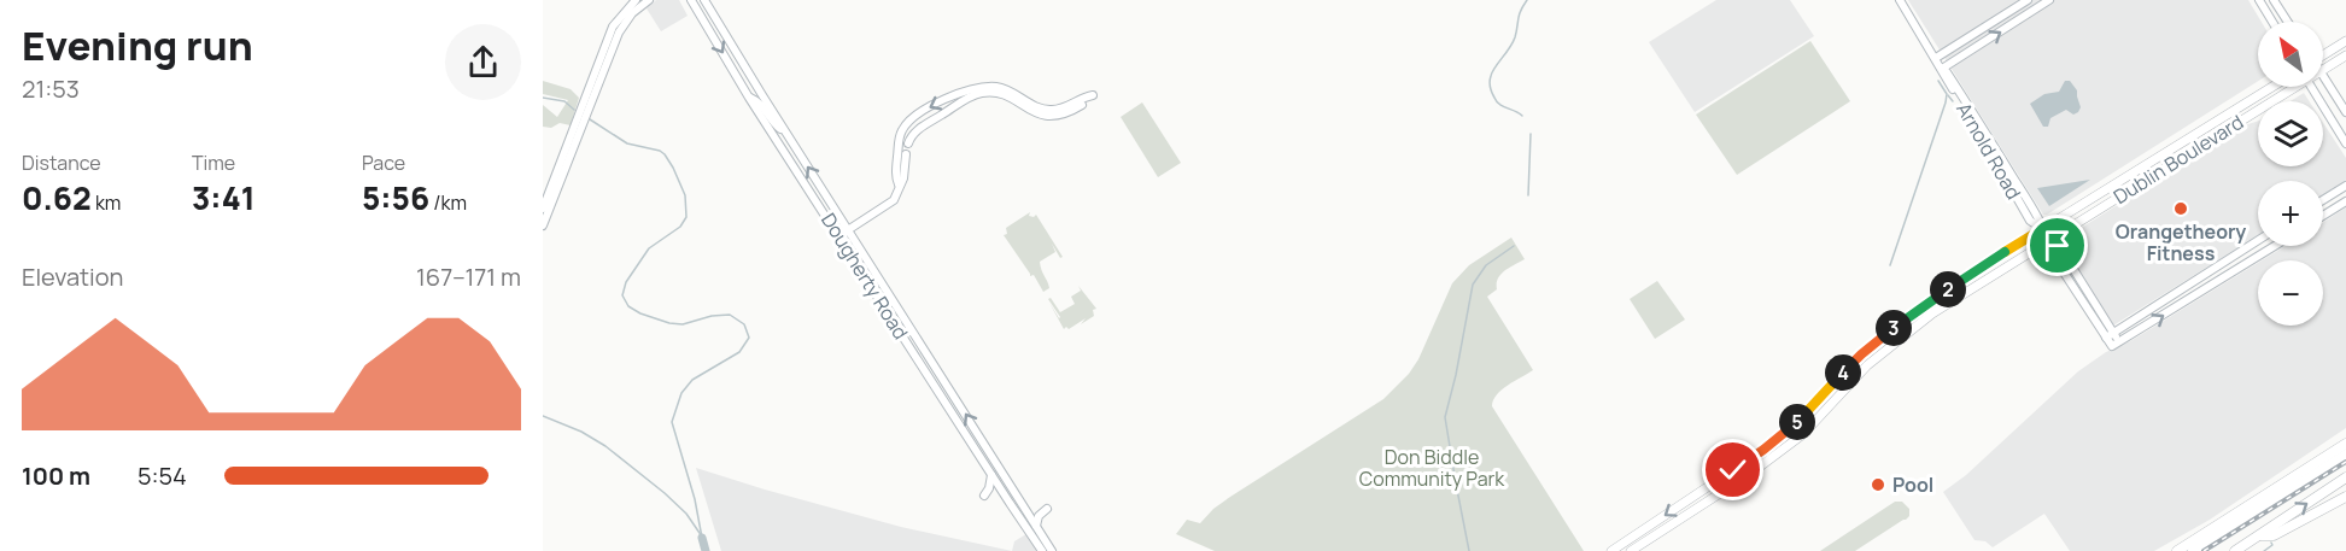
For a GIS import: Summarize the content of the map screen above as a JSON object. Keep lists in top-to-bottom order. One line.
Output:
{"streets":{"main road":["Dublin Boulevard"],"street":["Arnold Road","Dougherty Road"]},"crossings":[["Arnold Road","Dublin Boulevard"]],"parks":["Don Biddle Community Park"],"places":["Orangetheory Fitness","Pool"],"north":"top left","page":{"heading":["Evening run","21:53"],"map_buttons":["+","−"],"stats":[["Distance","0.62 km"],["Time","3:41"],["Pace","5:56 /km"]],"chart":["Elevation","167–171 m"],"pins":["2","3","4","5"],"list":[{"name":"100 m","note":"5:54"}]}}
